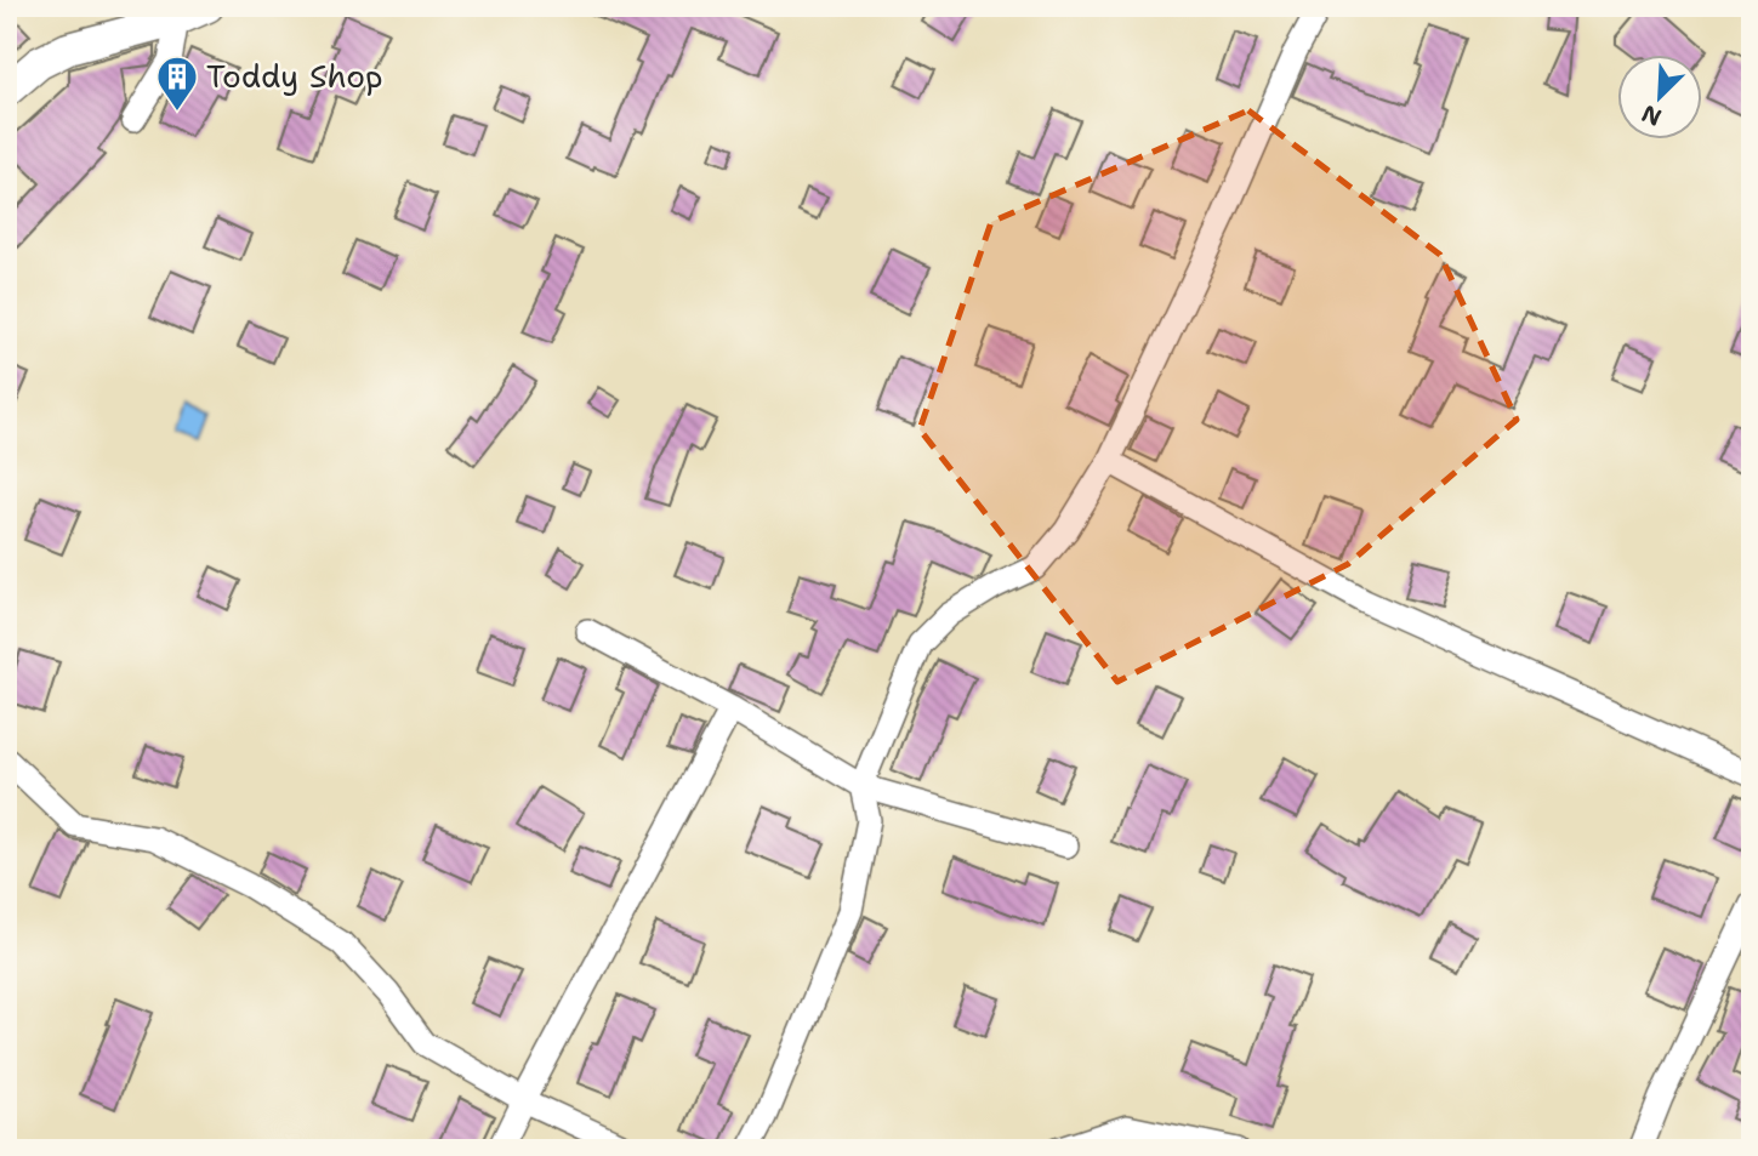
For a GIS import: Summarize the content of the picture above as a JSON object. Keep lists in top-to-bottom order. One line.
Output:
{"places":{"building":["Toddy Shop"]},"north":"bottom left"}
